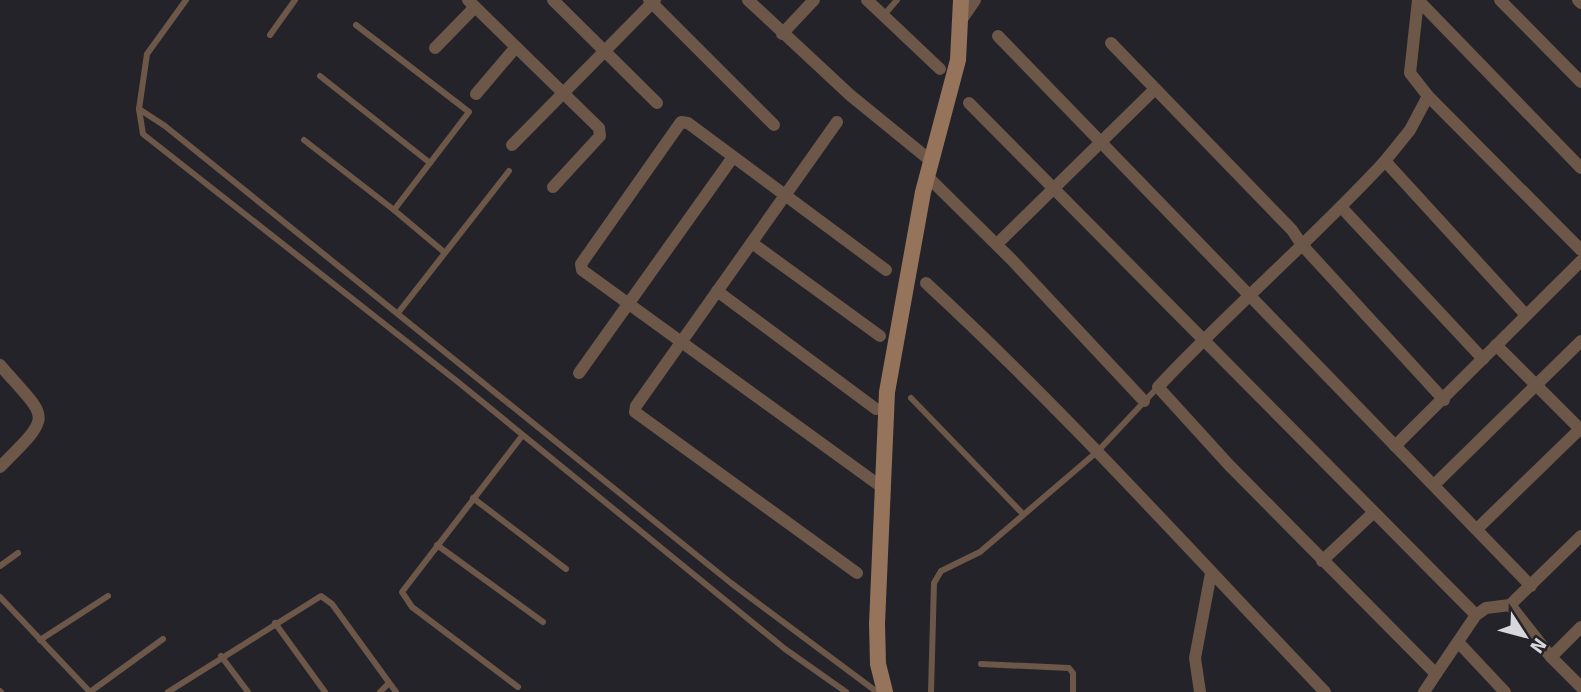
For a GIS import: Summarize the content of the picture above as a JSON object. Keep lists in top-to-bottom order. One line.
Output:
{"north":"bottom right"}
